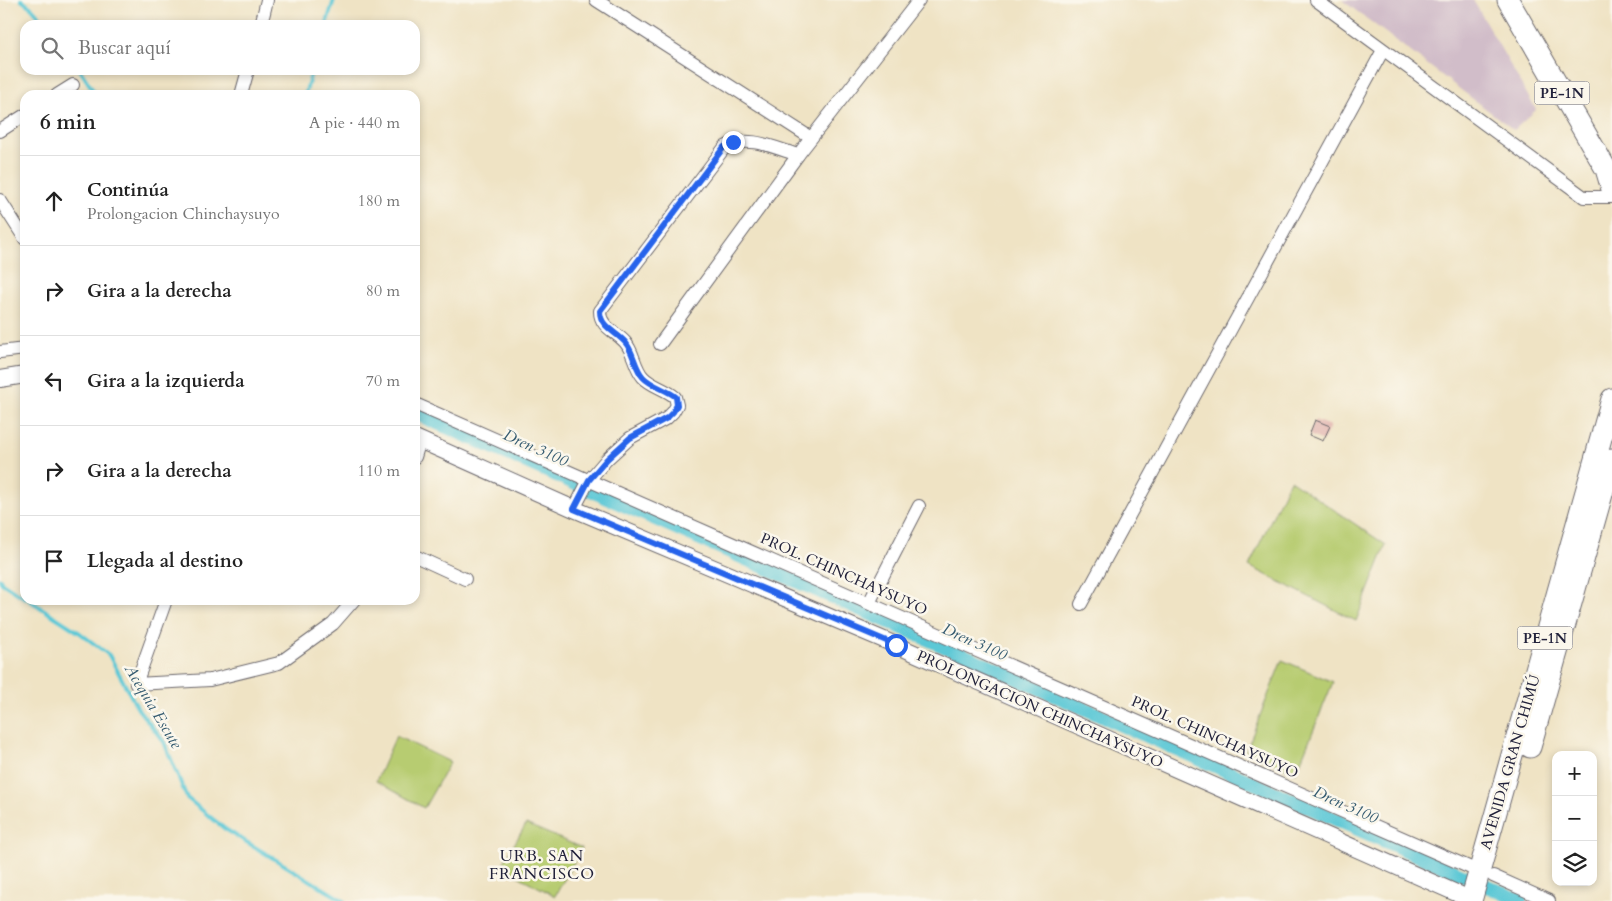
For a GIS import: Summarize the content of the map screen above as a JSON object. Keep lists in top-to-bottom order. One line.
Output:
{"streets":{"highway":["PE-1N","AVENIDA GRAN CHIMÚ"],"street":["PROL. CHINCHAYSUYO","PROLONGACION CHINCHAYSUYO"]},"crossings":[["PROL. CHINCHAYSUYO","PROLONGACION CHINCHAYSUYO"],["PROL. CHINCHAYSUYO","AVENIDA GRAN CHIMÚ"],["PROLONGACION CHINCHAYSUYO","AVENIDA GRAN CHIMÚ"]],"districts":["URB. SAN FRANCISCO"],"water":["Dren 3100","Acequia Escute"],"page":{"search":"Buscar aquí","heading":["6 min","A pie · 440 m"],"list":[["Continúa","Prolongacion Chinchaysuyo","180 m"],["Gira a la derecha","80 m"],["Gira a la izquierda","70 m"],["Gira a la derecha","110 m"],"Llegada al destino"],"map_buttons":["+","−"]}}
